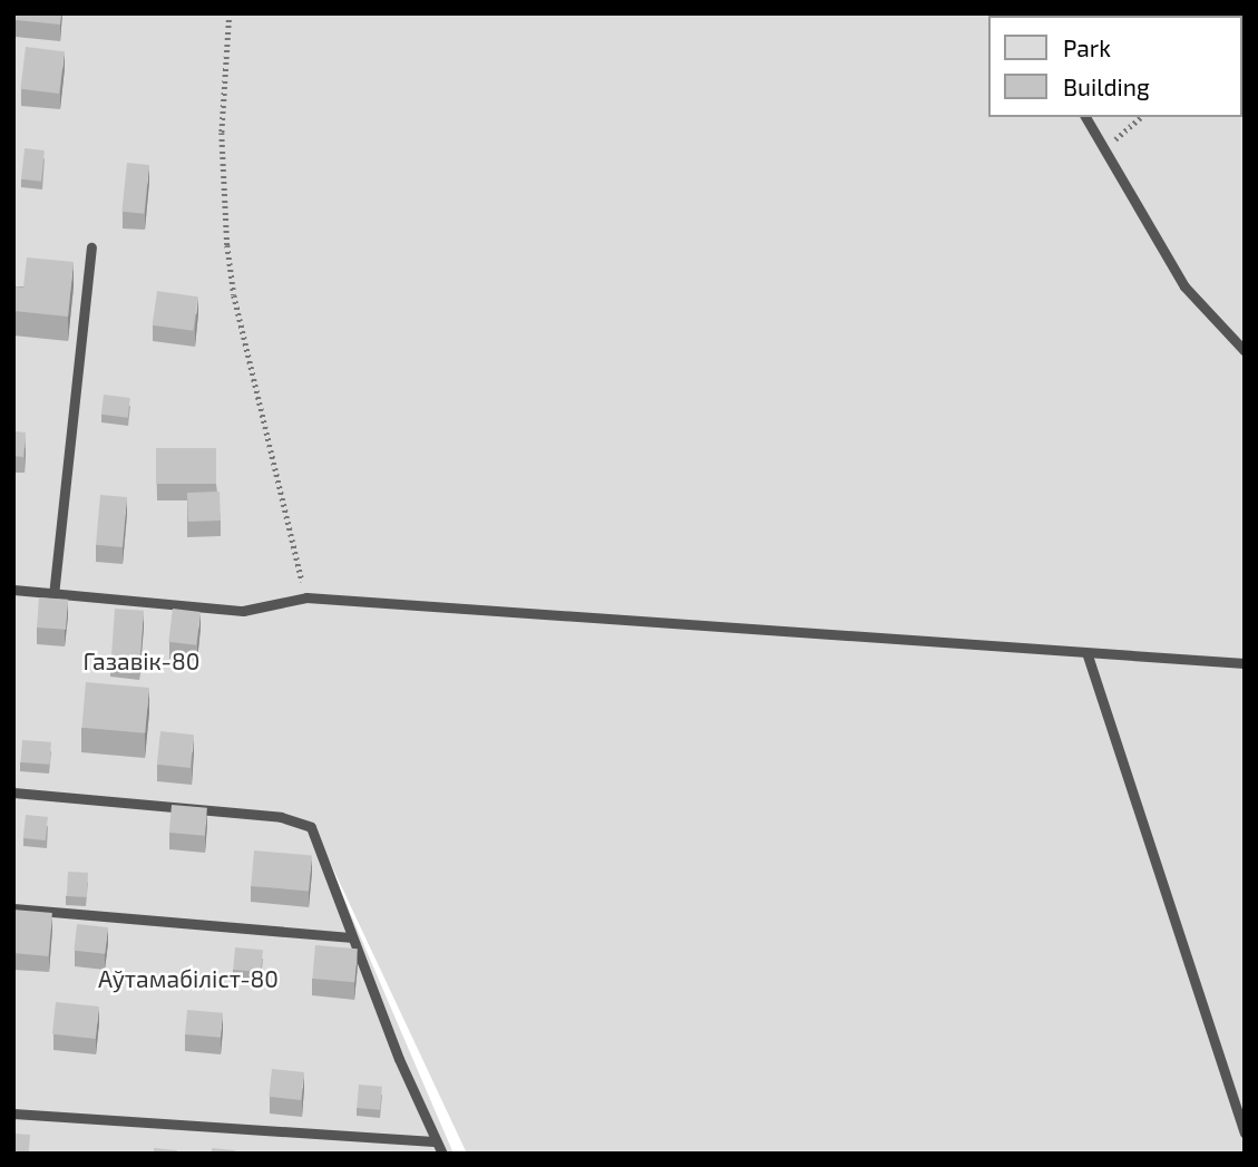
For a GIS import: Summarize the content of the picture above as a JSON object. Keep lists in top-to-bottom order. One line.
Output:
{"parks":["Газавік-80","Аўтамабіліст-80"],"legend":["Park","Building"]}
